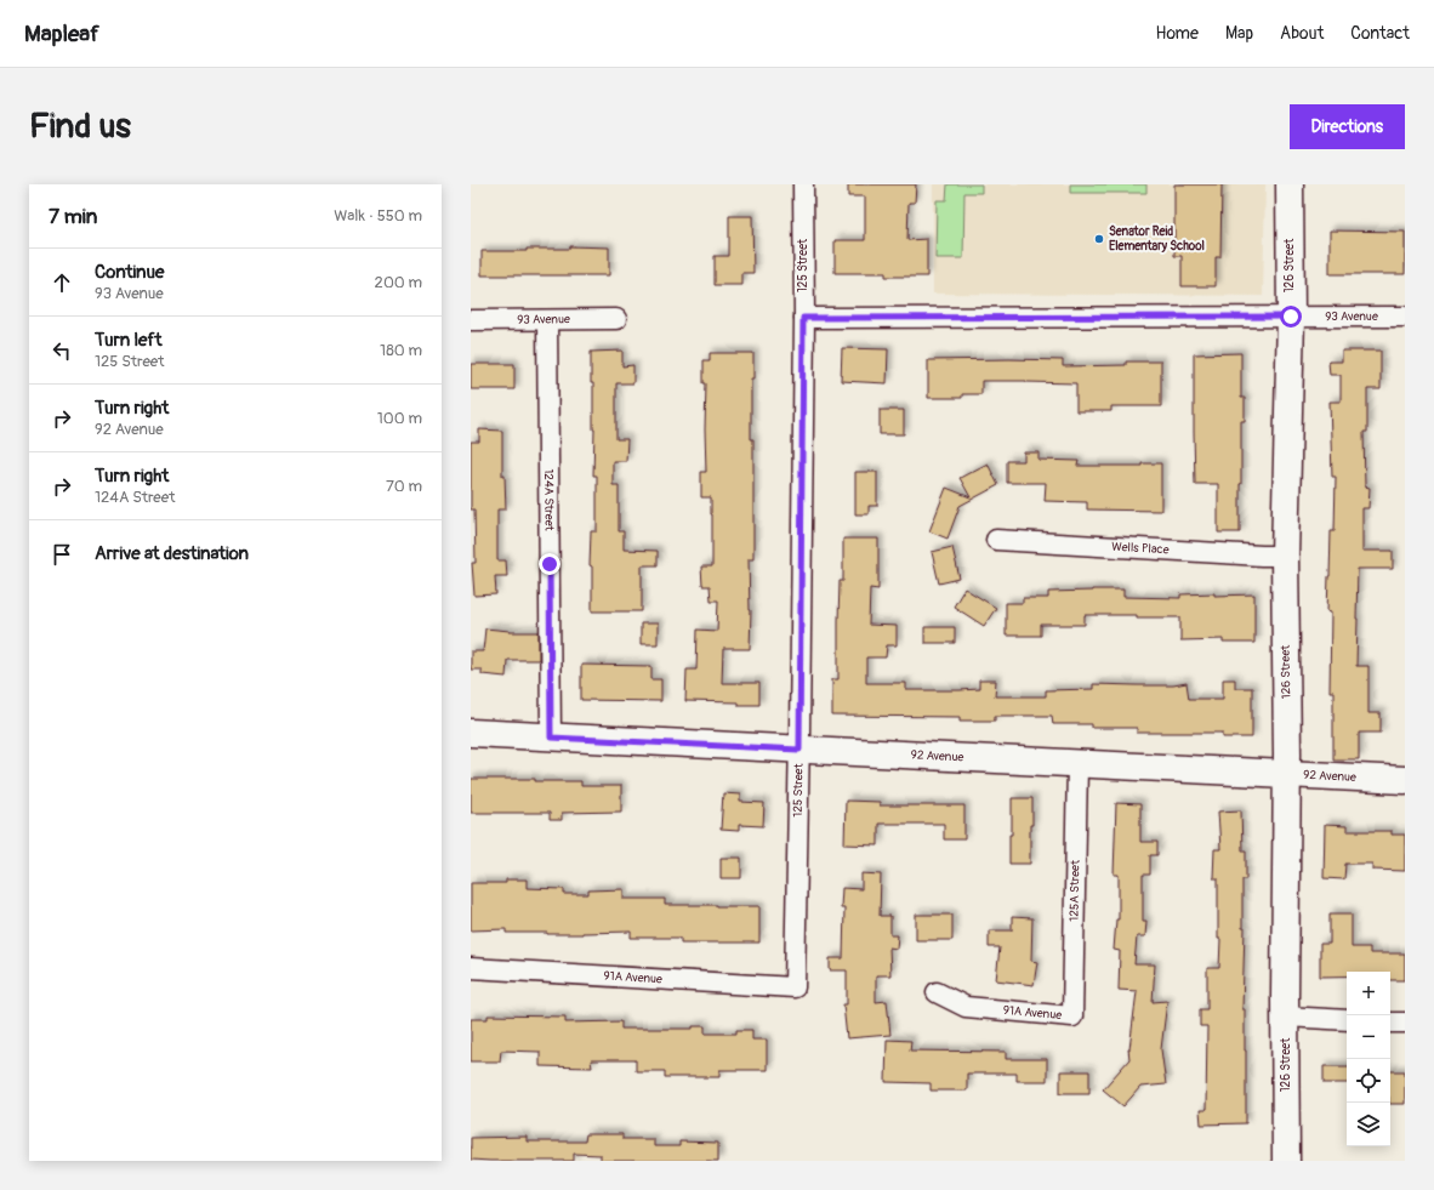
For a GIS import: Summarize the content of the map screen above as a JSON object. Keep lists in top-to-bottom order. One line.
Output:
{"streets":{"street":["125 Street","126 Street","93 Avenue","124A Street","Wells Place","92 Avenue","125A Street","91A Avenue"]},"crossings":[["125 Street","93 Avenue"],["125 Street","92 Avenue"],["125 Street","91A Avenue"],["126 Street","93 Avenue"],["126 Street","Wells Place"],["126 Street","92 Avenue"],["93 Avenue","124A Street"],["124A Street","92 Avenue"],["92 Avenue","125A Street"],["125A Street","91A Avenue"]],"places":["Senator Reid Elementary School"],"page":{"header":"Mapleaf","nav":["Home","Map","About","Contact"],"buttons":"Directions","title":"Find us","heading":["7 min","Walk · 550 m"],"list":[["Continue","93 Avenue","200 m"],["Turn left","125 Street","180 m"],["Turn right","92 Avenue","100 m"],["Turn right","124A Street","70 m"],"Arrive at destination"],"map_buttons":["+","−"]}}
